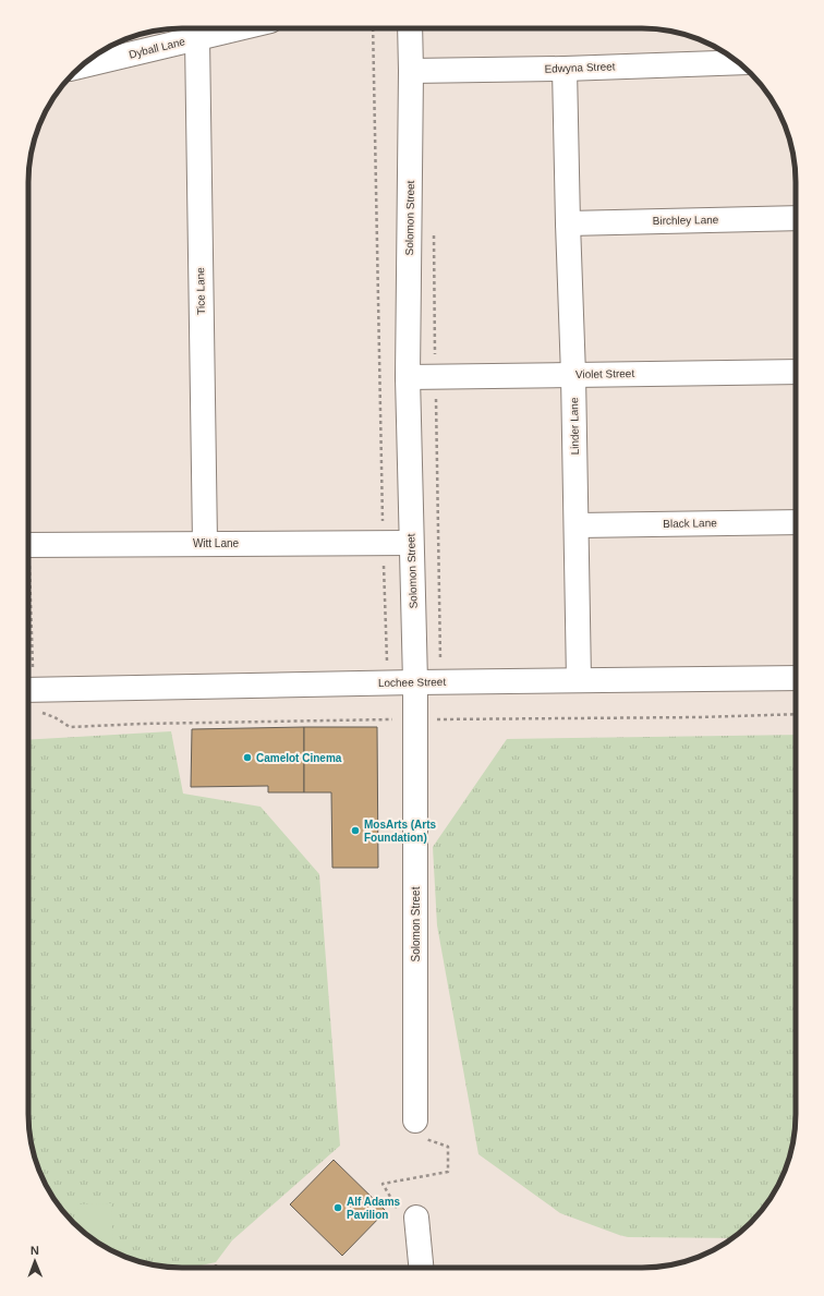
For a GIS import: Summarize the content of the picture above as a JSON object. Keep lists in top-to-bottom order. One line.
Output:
{"streets":{"street":["Dyball Lane","Edwyna Street","Solomon Street","Birchley Lane","Tice Lane","Violet Street","Linder Lane","Black Lane","Witt Lane","Lochee Street"]},"crossings":[["Dyball Lane","Tice Lane"],["Edwyna Street","Solomon Street"],["Edwyna Street","Linder Lane"],["Solomon Street","Violet Street"],["Solomon Street","Witt Lane"],["Solomon Street","Lochee Street"],["Birchley Lane","Linder Lane"],["Tice Lane","Witt Lane"],["Violet Street","Linder Lane"],["Linder Lane","Black Lane"],["Linder Lane","Lochee Street"]],"places":["Camelot Cinema","MosArts (Arts Foundation)","Alf Adams Pavilion"],"north":"top"}
